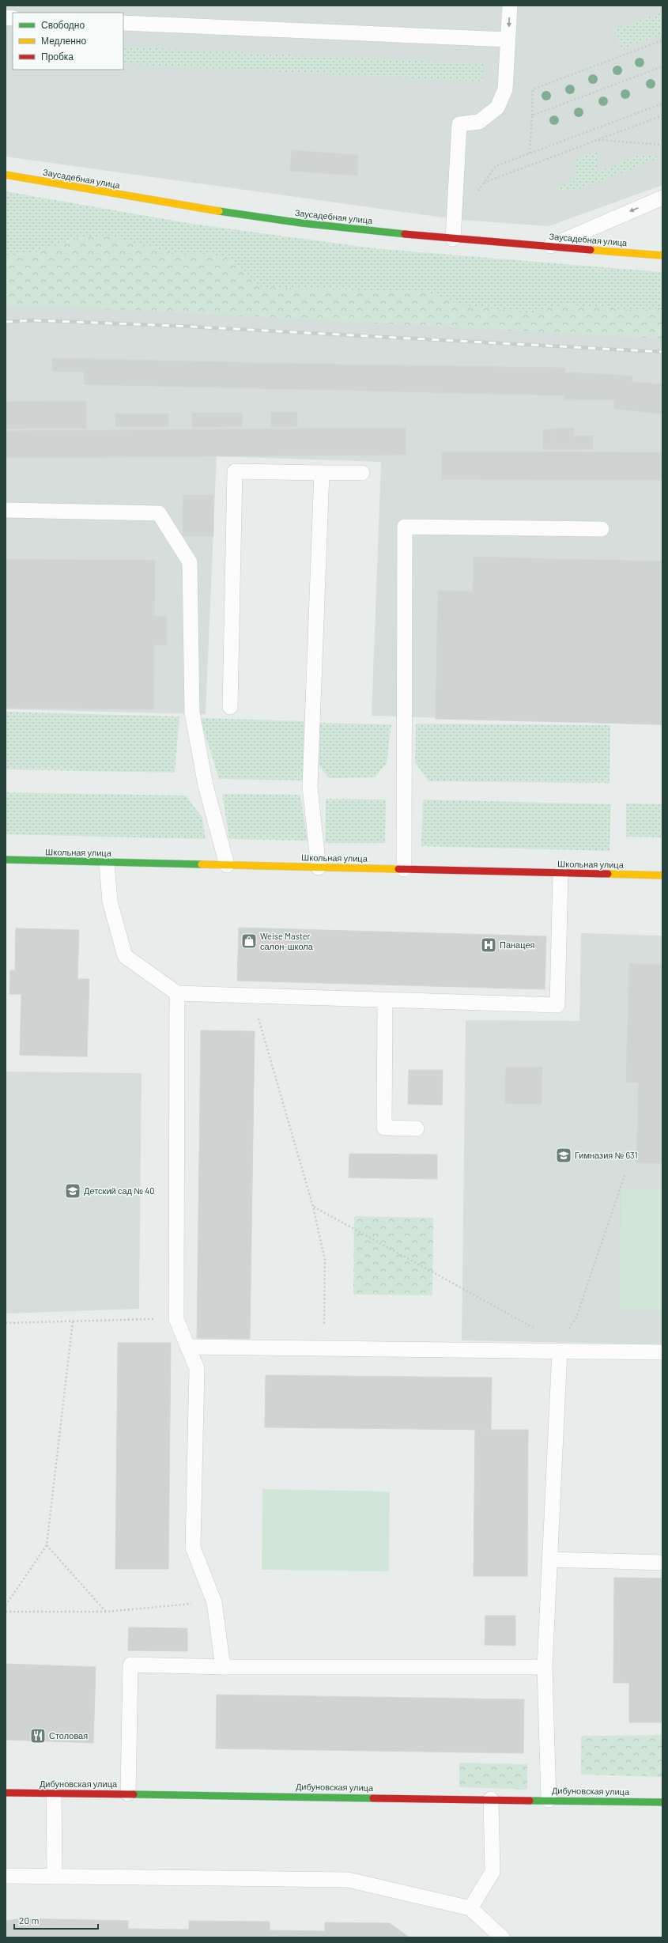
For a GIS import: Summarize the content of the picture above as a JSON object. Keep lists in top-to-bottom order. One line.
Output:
{"streets":{"street":["Заусадебная улица","Школьная улица","Дибуновская улица"]},"places":{"shop":["Weise Master салон-школа"],"hospital":["Панацея"],"school or university":["Гимназия № 631","Детский сад № 40"],"restaurant":["Столовая"]},"legend":["Свободно","Медленно","Пробка"],"scale_bar":"20 m"}
